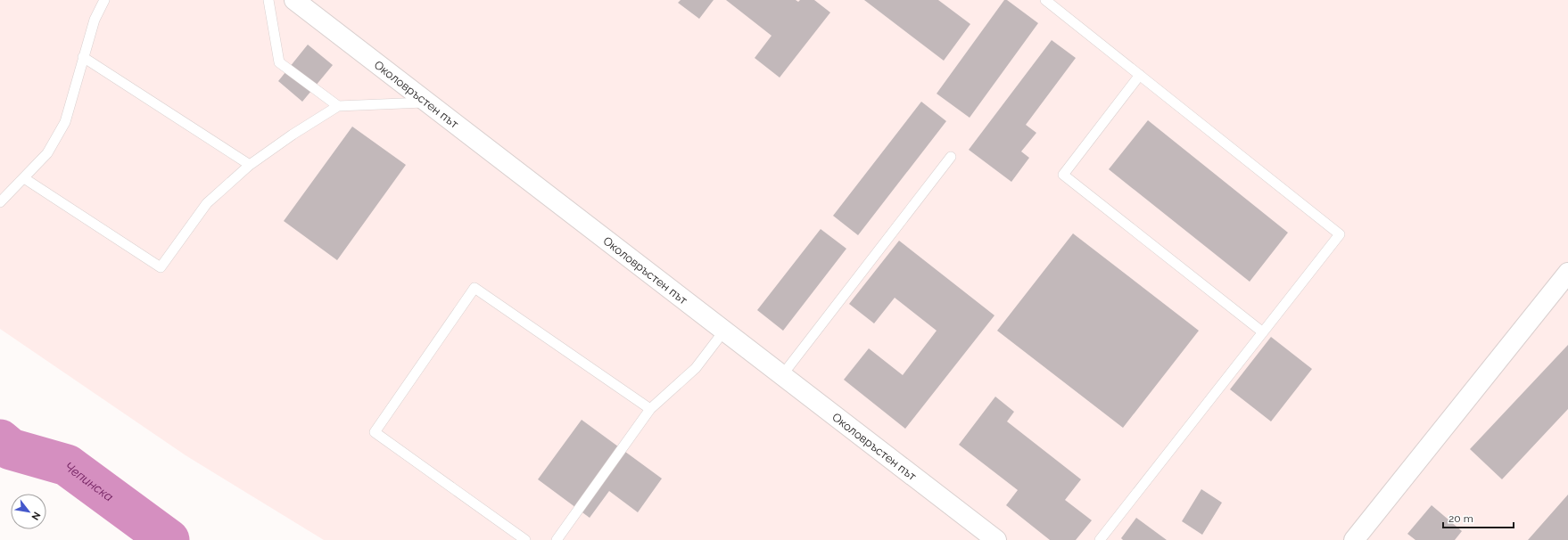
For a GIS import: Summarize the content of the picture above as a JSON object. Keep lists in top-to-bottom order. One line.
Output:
{"streets":{"street":["Околовръстен път"]},"water":["Чепинска"],"scale_bar":"20 m","north":"bottom right"}
